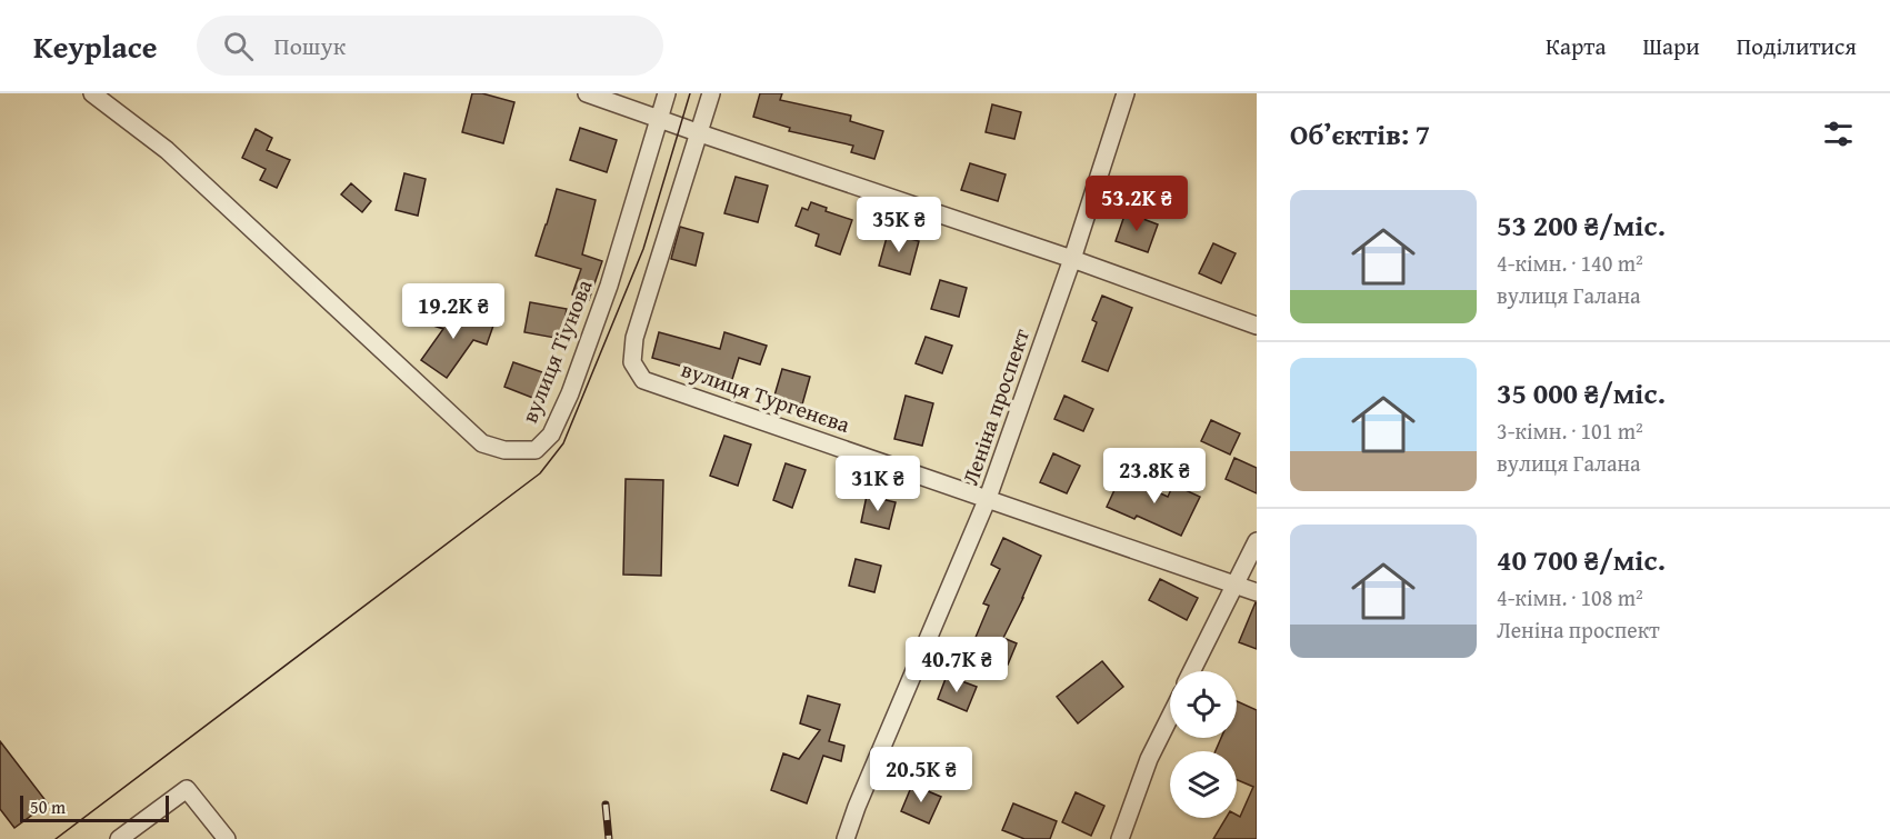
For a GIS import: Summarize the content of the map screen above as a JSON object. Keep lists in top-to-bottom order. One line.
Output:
{"streets":{"street":["вулиця Тіунова","вулиця Тургенєва","Леніна проспект"]},"crossings":[["вулиця Тургенєва","Леніна проспект"]],"scale_bar":"50 m","page":{"header":"Keyplace","search":"Пошук","nav":["Карта","Шари","Поділитися"],"heading":"Об’єктів: 7","list":[{"name":"53 200 ₴/міс.","note":"4-кімн. · 140 m² · вулиця Галана"},{"name":"35 000 ₴/міс.","note":"3-кімн. · 101 m² · вулиця Галана"},{"name":"40 700 ₴/міс.","note":"4-кімн. · 108 m² · Леніна проспект"}],"price":["53.2K ₴","35K ₴","19.2K ₴","23.8K ₴","31K ₴","40.7K ₴","20.5K ₴"],"scale":"50 m"}}
